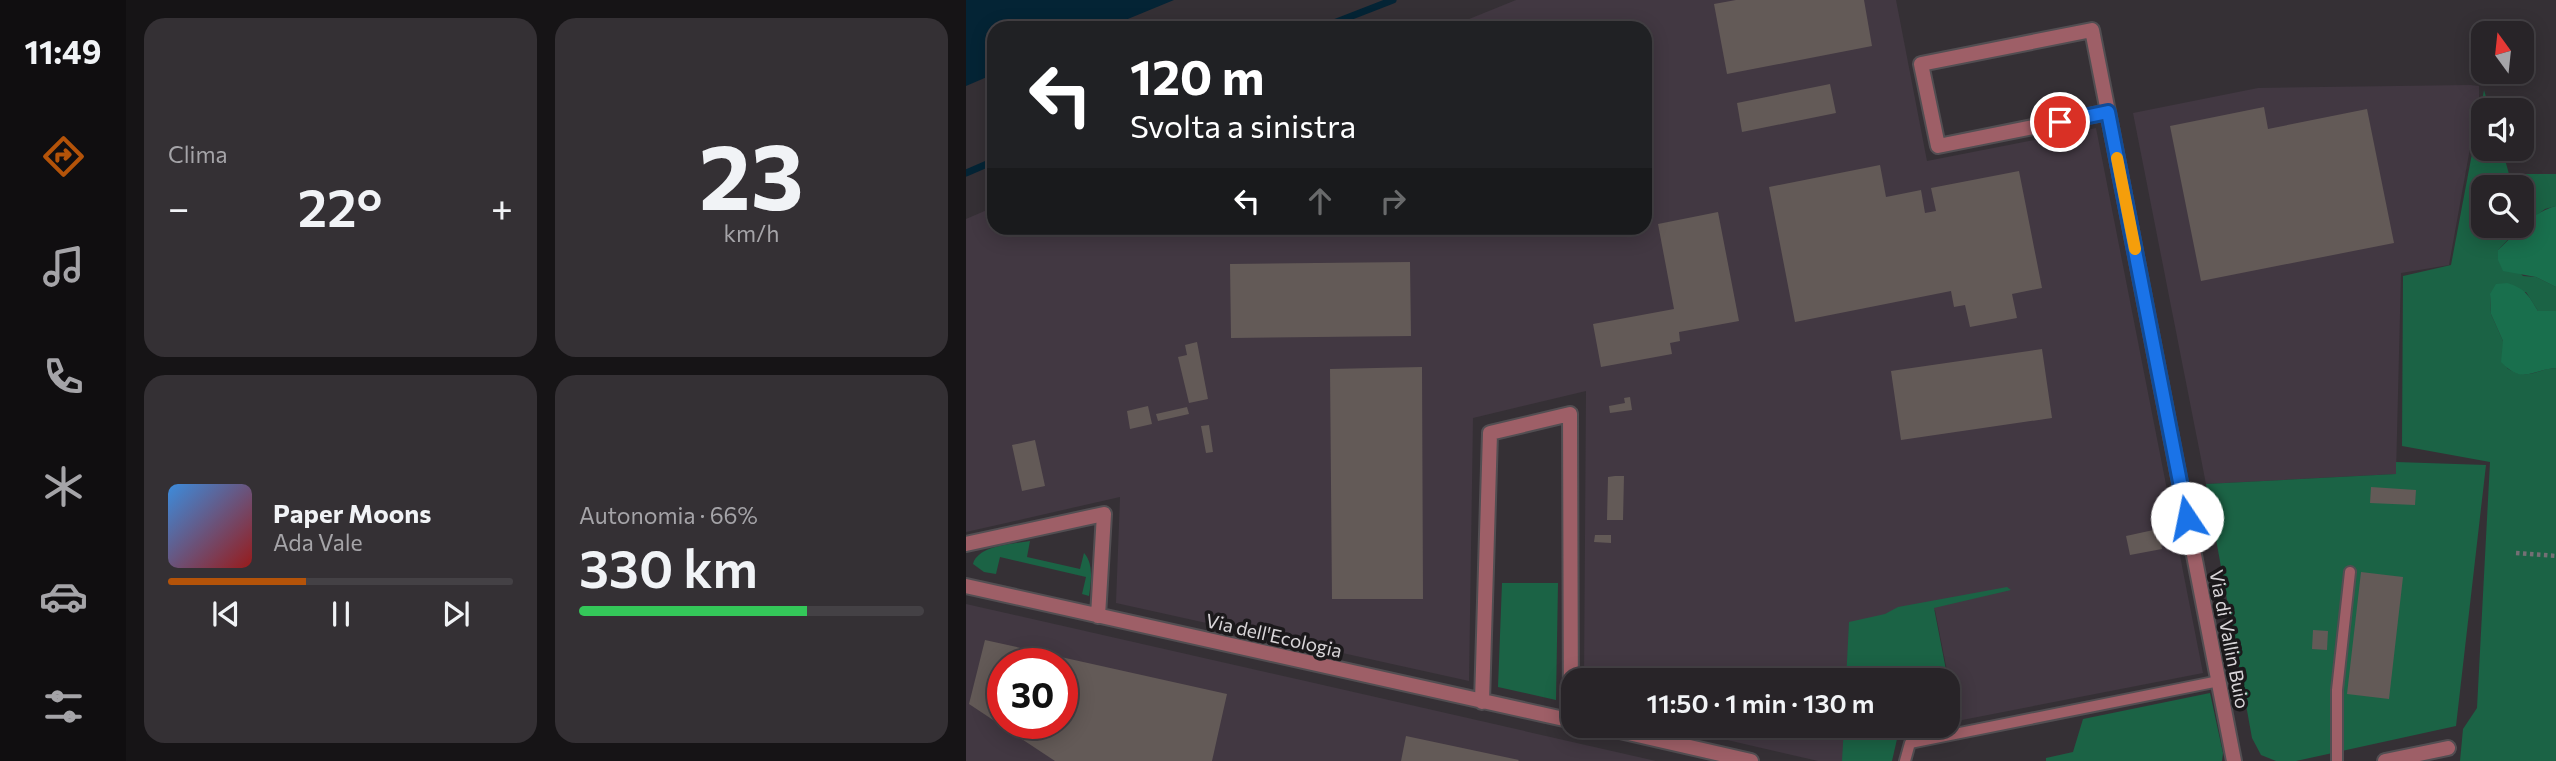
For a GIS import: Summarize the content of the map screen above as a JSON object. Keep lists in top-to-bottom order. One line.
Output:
{"streets":{"street":["Via dell'Ecologia","Via di Vallin Buio"]},"north":"top","page":{"tabs":"11:49","tile":["Clima",["23","km/h"],["Autonomia · 66%","330 km"]],"turn":["120 m","Svolta a sinistra"],"heat":["−","22°","+"],"song":["Paper Moons","Ada Vale"],"limit":"30","trip":"11:50 · 1 min · 130 m"}}
